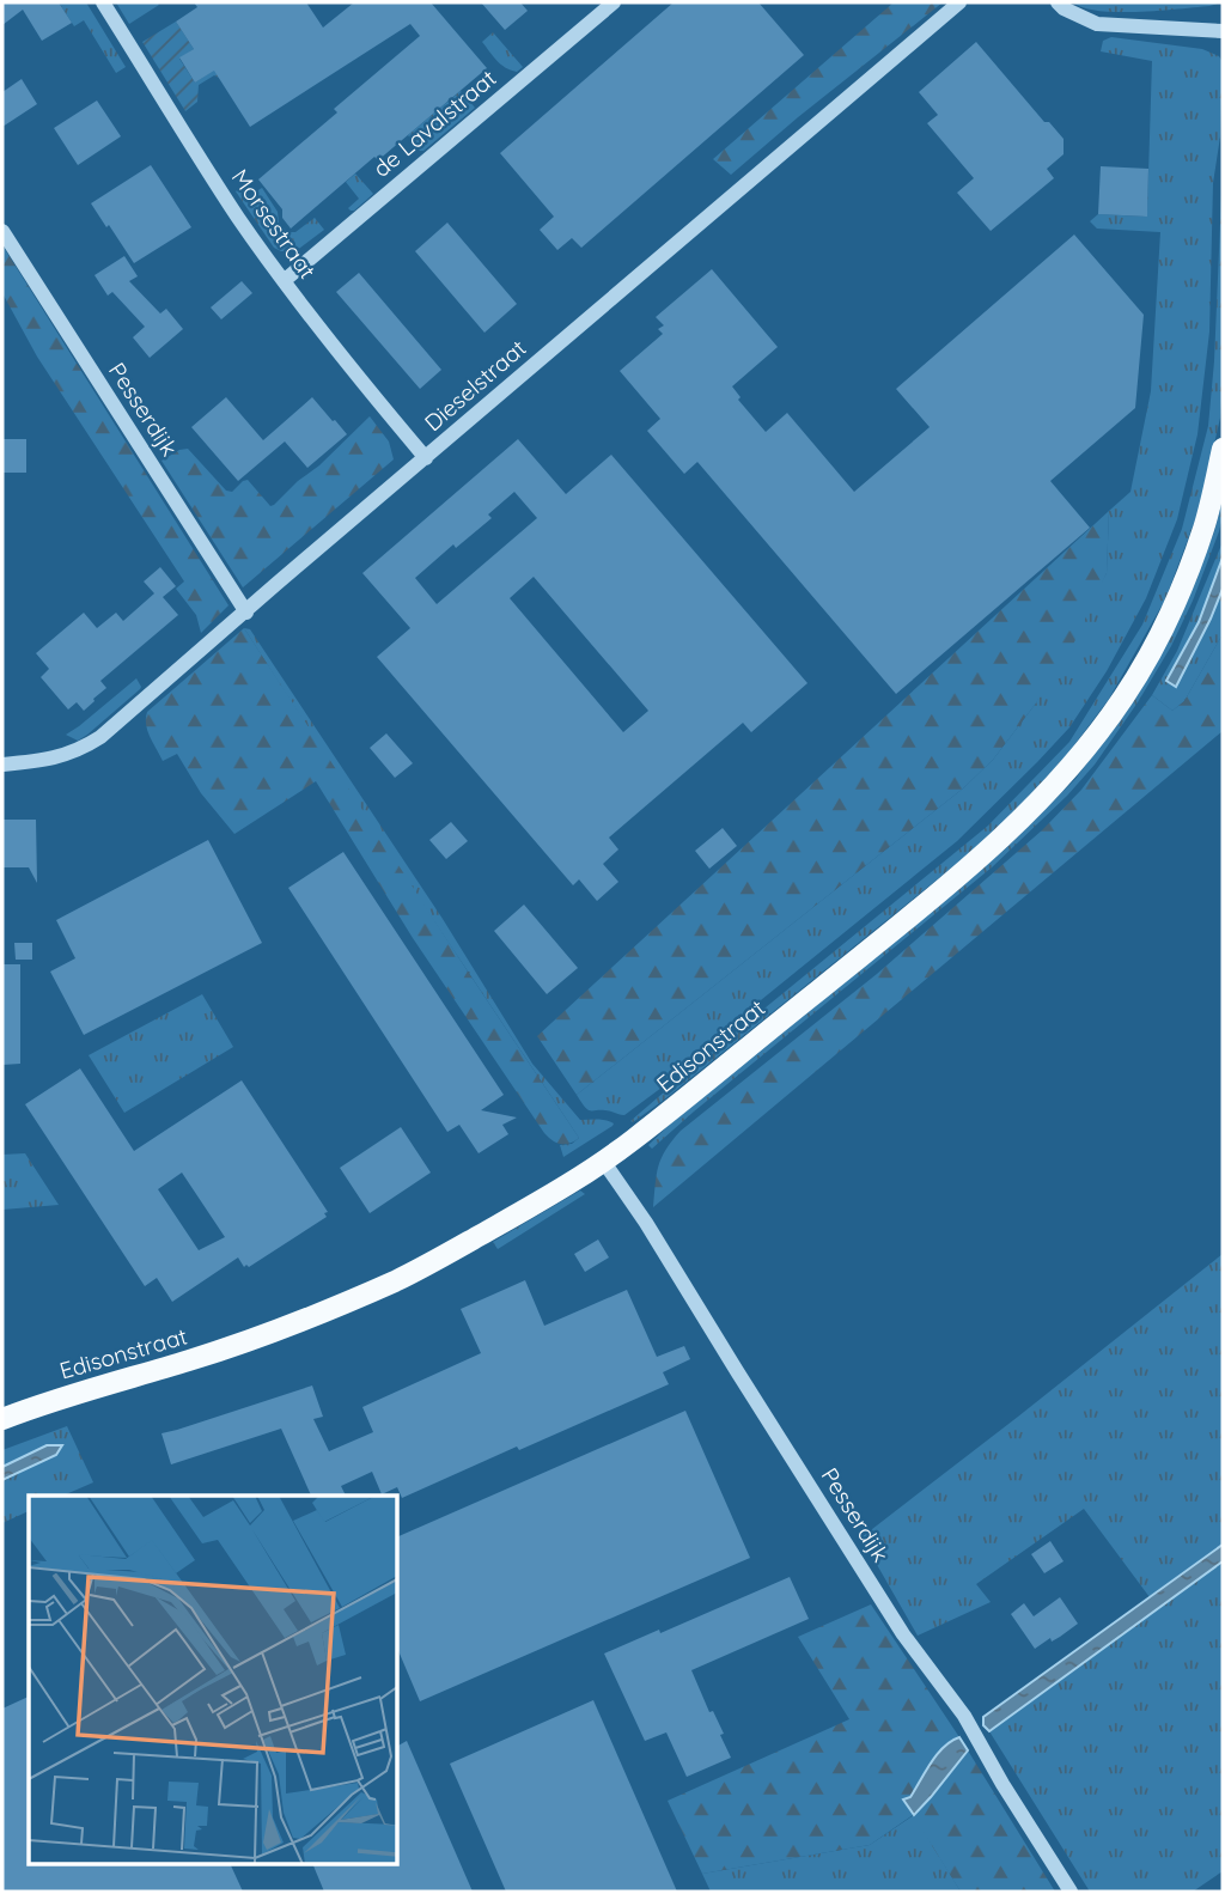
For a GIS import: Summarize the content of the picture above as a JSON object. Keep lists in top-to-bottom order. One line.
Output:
{"streets":{"main road":["Edisonstraat"],"street":["de Lavalstraat","Morsestraat","Dieselstraat","Pesserdijk"]},"crossings":[["de Lavalstraat","Morsestraat"],["Morsestraat","Dieselstraat"],["Dieselstraat","Pesserdijk"],["Pesserdijk","Edisonstraat"]]}
